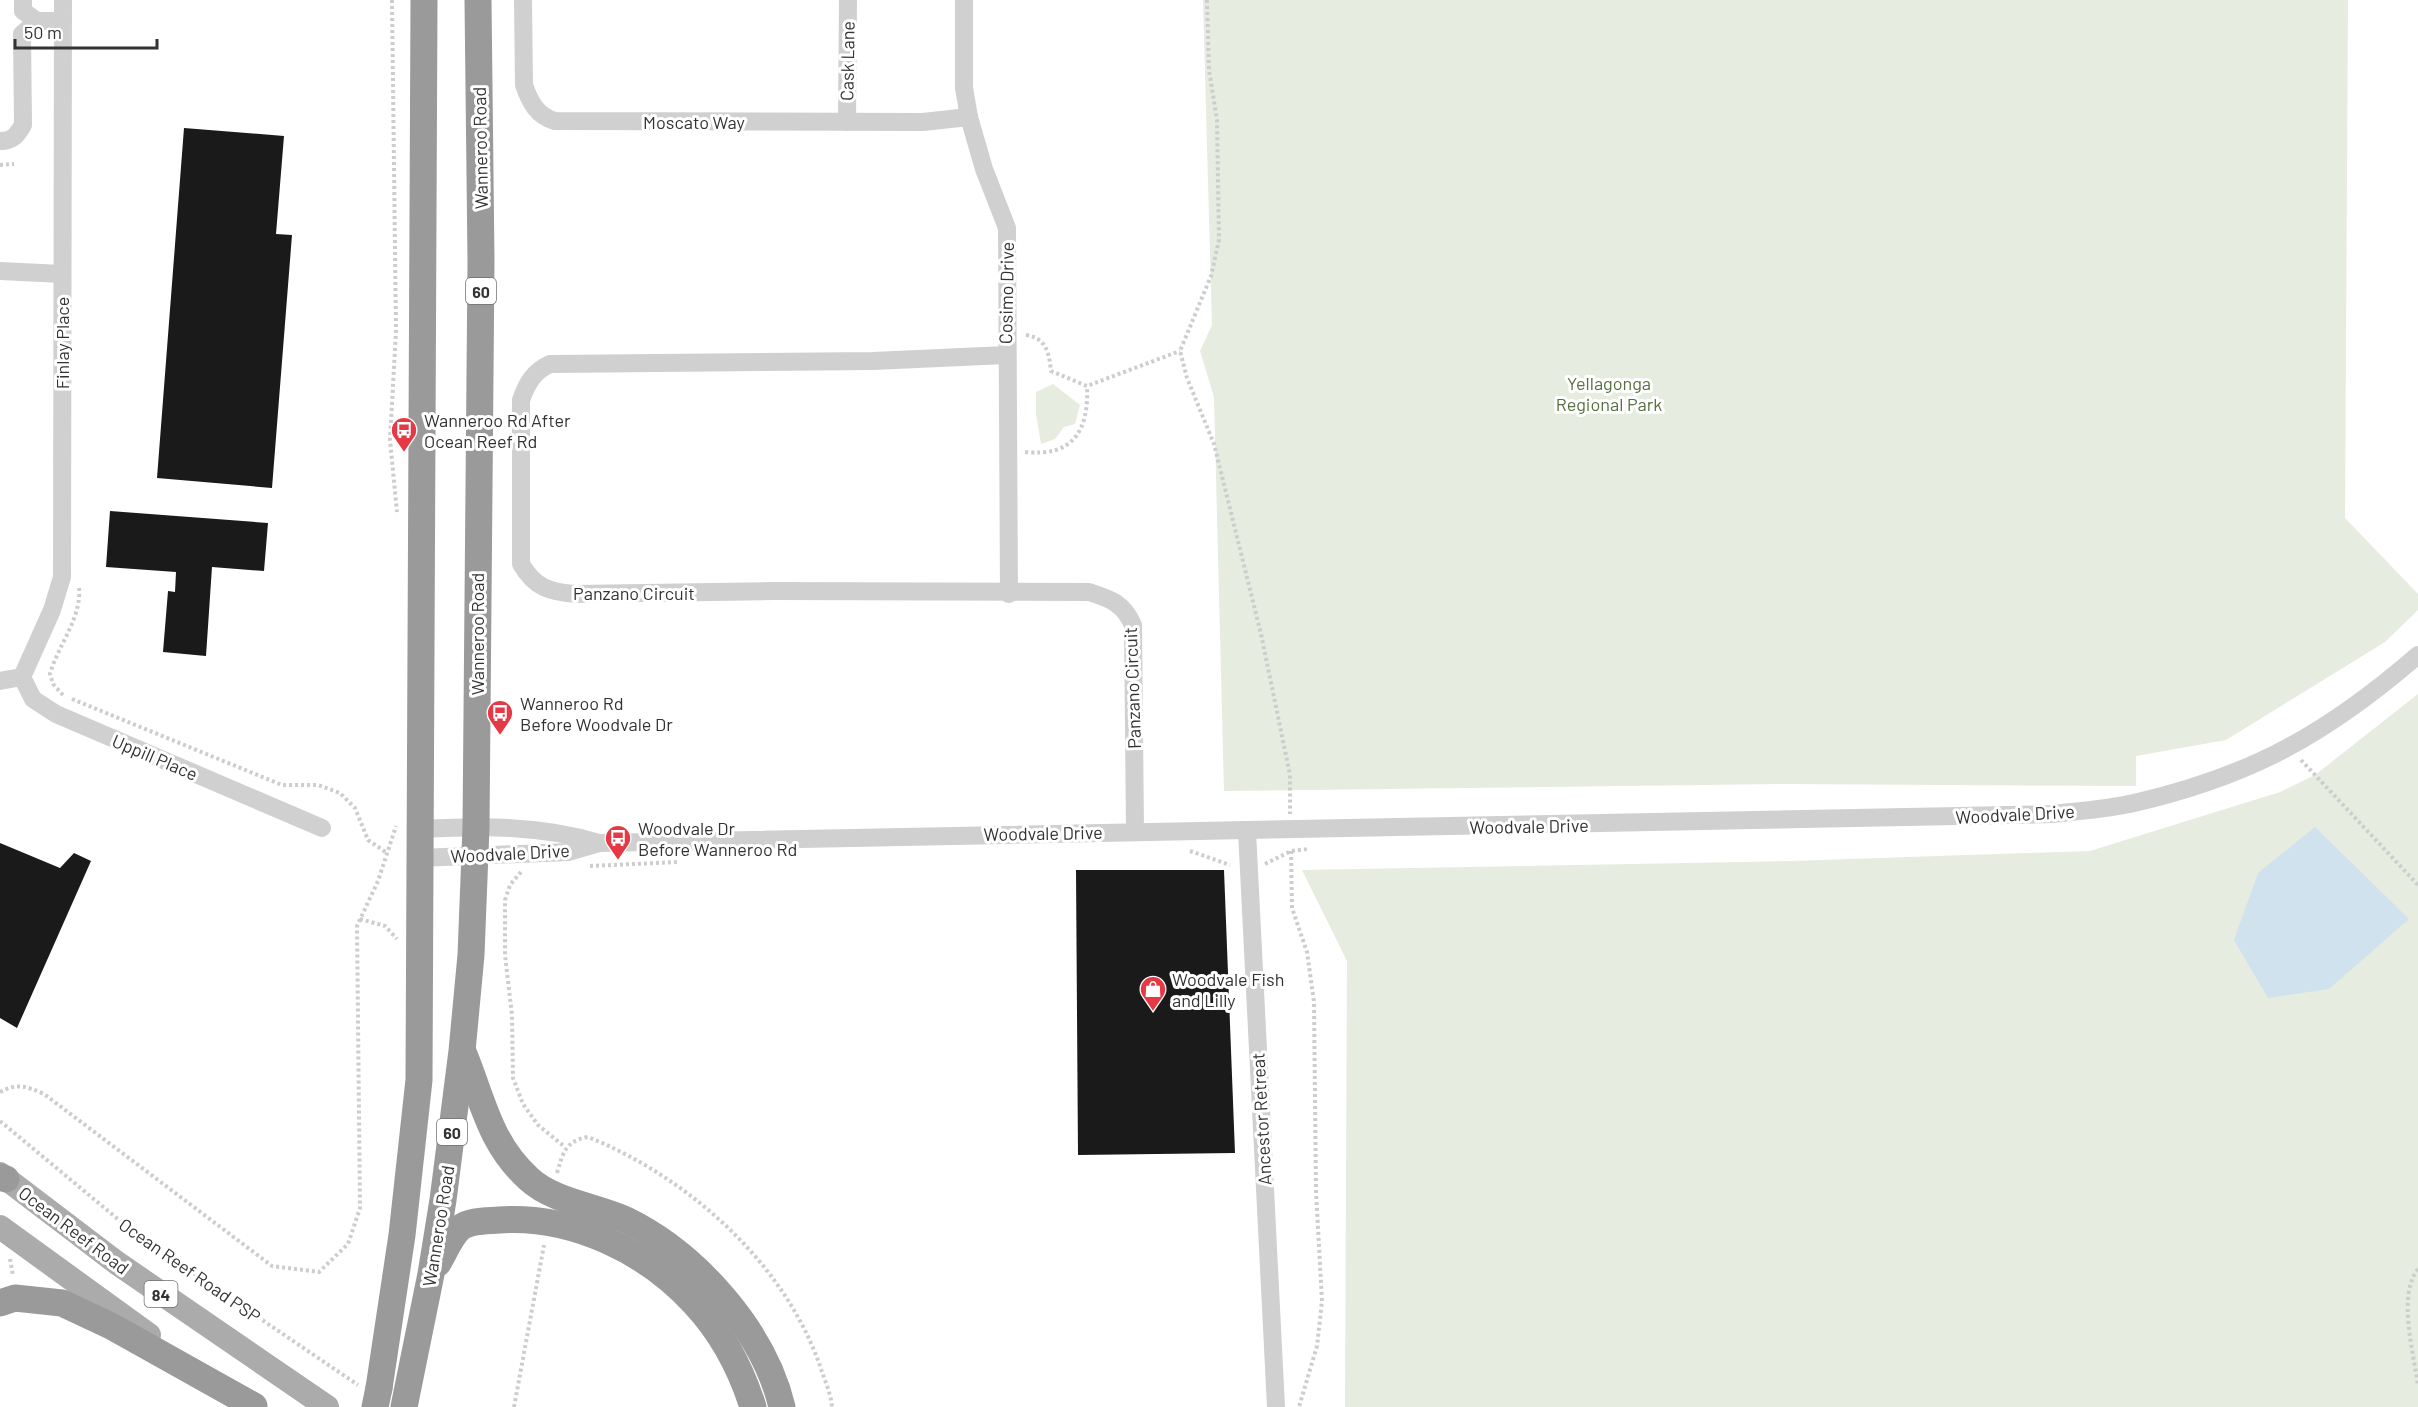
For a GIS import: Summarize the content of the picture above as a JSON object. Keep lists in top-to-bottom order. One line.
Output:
{"streets":{"highway":["Wanneroo Road","60"],"main road":["Ocean Reef Road","84"],"street":["Cask Lane","Moscato Way","Cosimo Drive","Finlay Place","Panzano Circuit","Uppill Place","Woodvale Drive","Ancestor Retreat"],"path":["Ocean Reef Road PSP"]},"crossings":[["Cask Lane","Moscato Way"],["Moscato Way","Cosimo Drive"],["Wanneroo Road","Woodvale Drive"],["60","Woodvale Drive"],["60","Ocean Reef Road PSP"],["Cosimo Drive","Panzano Circuit"],["Finlay Place","Uppill Place"],["Panzano Circuit","Woodvale Drive"],["Woodvale Drive","Ancestor Retreat"]],"parks":["Yellagonga Regional Park"],"places":{"bus stop":["Wanneroo Rd After Ocean Reef Rd","Wanneroo Rd Before Woodvale Dr","Woodvale Dr Before Wanneroo Rd"],"shop":["Woodvale Fish and Lilly"]},"scale_bar":"50 m"}
